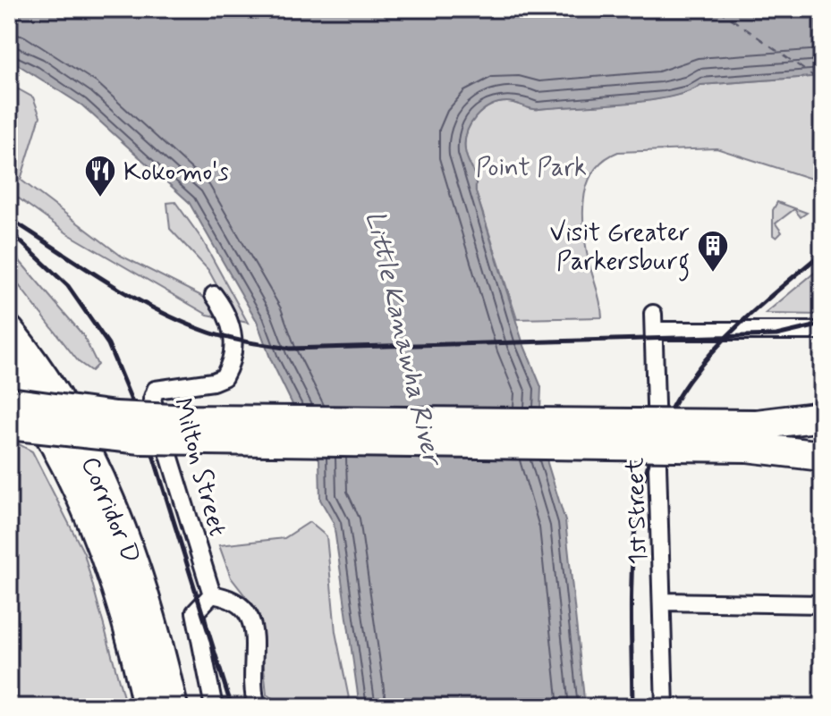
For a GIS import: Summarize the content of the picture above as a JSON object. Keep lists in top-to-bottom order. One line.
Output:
{"streets":{"highway":["Corridor D"],"street":["Milton Street","1st Street"]},"water":["Little Kanawha River"],"parks":["Point Park"],"places":{"restaurant":["Kokomo's"],"building":["Visit Greater Parkersburg"]}}
